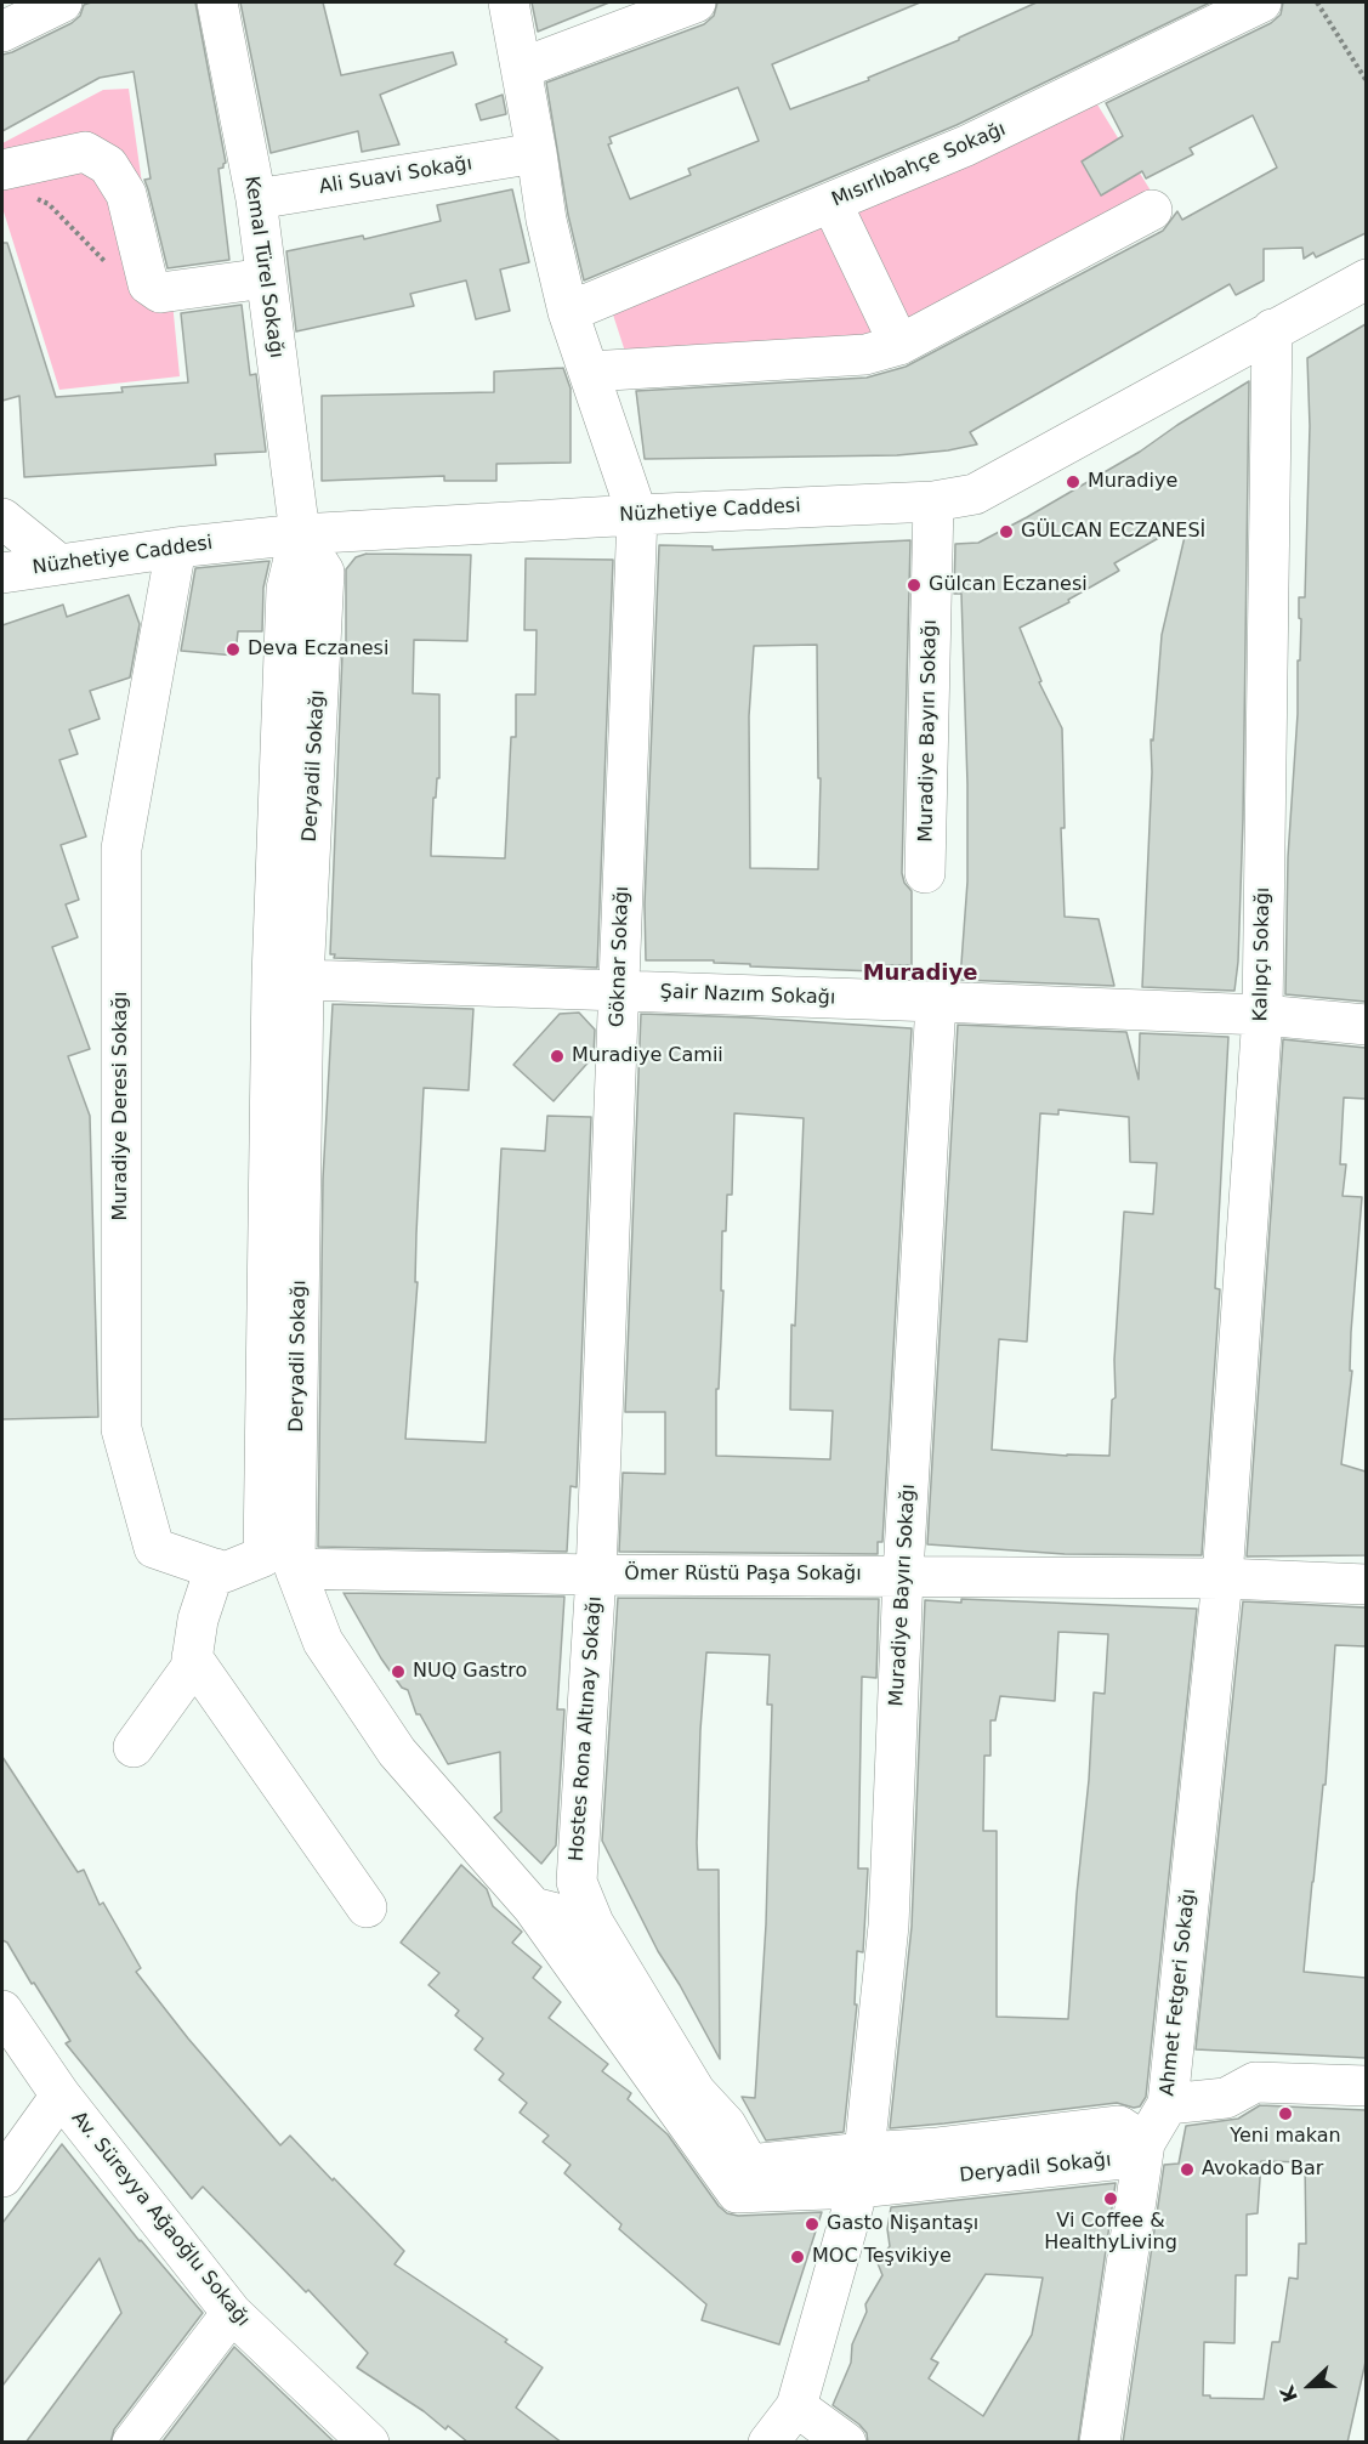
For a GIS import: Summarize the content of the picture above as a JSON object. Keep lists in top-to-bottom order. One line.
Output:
{"streets":{"street":["Mısırlıbahçe Sokağı","Ali Suavi Sokağı","Kemal Türel Sokağı","Nüzhetiye Caddesi","Muradiye Bayırı Sokağı","Deryadil Sokağı","Kalıpçı Sokağı","Göknar Sokağı","Şair Nazım Sokağı","Muradiye Deresi Sokağı","Ömer Rüstü Paşa Sokağı","Hostes Rona Altınay Sokağı","Ahmet Fetgeri Sokağı","Av. Süreyya Ağaoğlu Sokağı"]},"crossings":[["Ali Suavi Sokağı","Kemal Türel Sokağı"],["Kemal Türel Sokağı","Nüzhetiye Caddesi"],["Kemal Türel Sokağı","Deryadil Sokağı"],["Nüzhetiye Caddesi","Muradiye Bayırı Sokağı"],["Nüzhetiye Caddesi","Deryadil Sokağı"],["Nüzhetiye Caddesi","Kalıpçı Sokağı"],["Nüzhetiye Caddesi","Göknar Sokağı"],["Nüzhetiye Caddesi","Muradiye Deresi Sokağı"],["Muradiye Bayırı Sokağı","Deryadil Sokağı"],["Muradiye Bayırı Sokağı","Şair Nazım Sokağı"],["Muradiye Bayırı Sokağı","Ömer Rüstü Paşa Sokağı"],["Deryadil Sokağı","Şair Nazım Sokağı"],["Deryadil Sokağı","Muradiye Deresi Sokağı"],["Deryadil Sokağı","Ömer Rüstü Paşa Sokağı"],["Deryadil Sokağı","Hostes Rona Altınay Sokağı"],["Deryadil Sokağı","Ahmet Fetgeri Sokağı"],["Kalıpçı Sokağı","Şair Nazım Sokağı"],["Kalıpçı Sokağı","Ömer Rüstü Paşa Sokağı"],["Kalıpçı Sokağı","Ahmet Fetgeri Sokağı"],["Göknar Sokağı","Şair Nazım Sokağı"],["Göknar Sokağı","Ömer Rüstü Paşa Sokağı"],["Göknar Sokağı","Hostes Rona Altınay Sokağı"],["Muradiye Deresi Sokağı","Ömer Rüstü Paşa Sokağı"],["Ömer Rüstü Paşa Sokağı","Hostes Rona Altınay Sokağı"],["Ömer Rüstü Paşa Sokağı","Ahmet Fetgeri Sokağı"]],"districts":["Muradiye"],"places":["Muradiye","GÜLCAN ECZANESİ","Gülcan Eczanesi","Deva Eczanesi","Muradiye Camii","NUQ Gastro","Yeni makan","Avokado Bar","Vi Coffee & HealthyLiving","Gasto Nişantaşı","MOC Teşvikiye"],"north":"left"}
